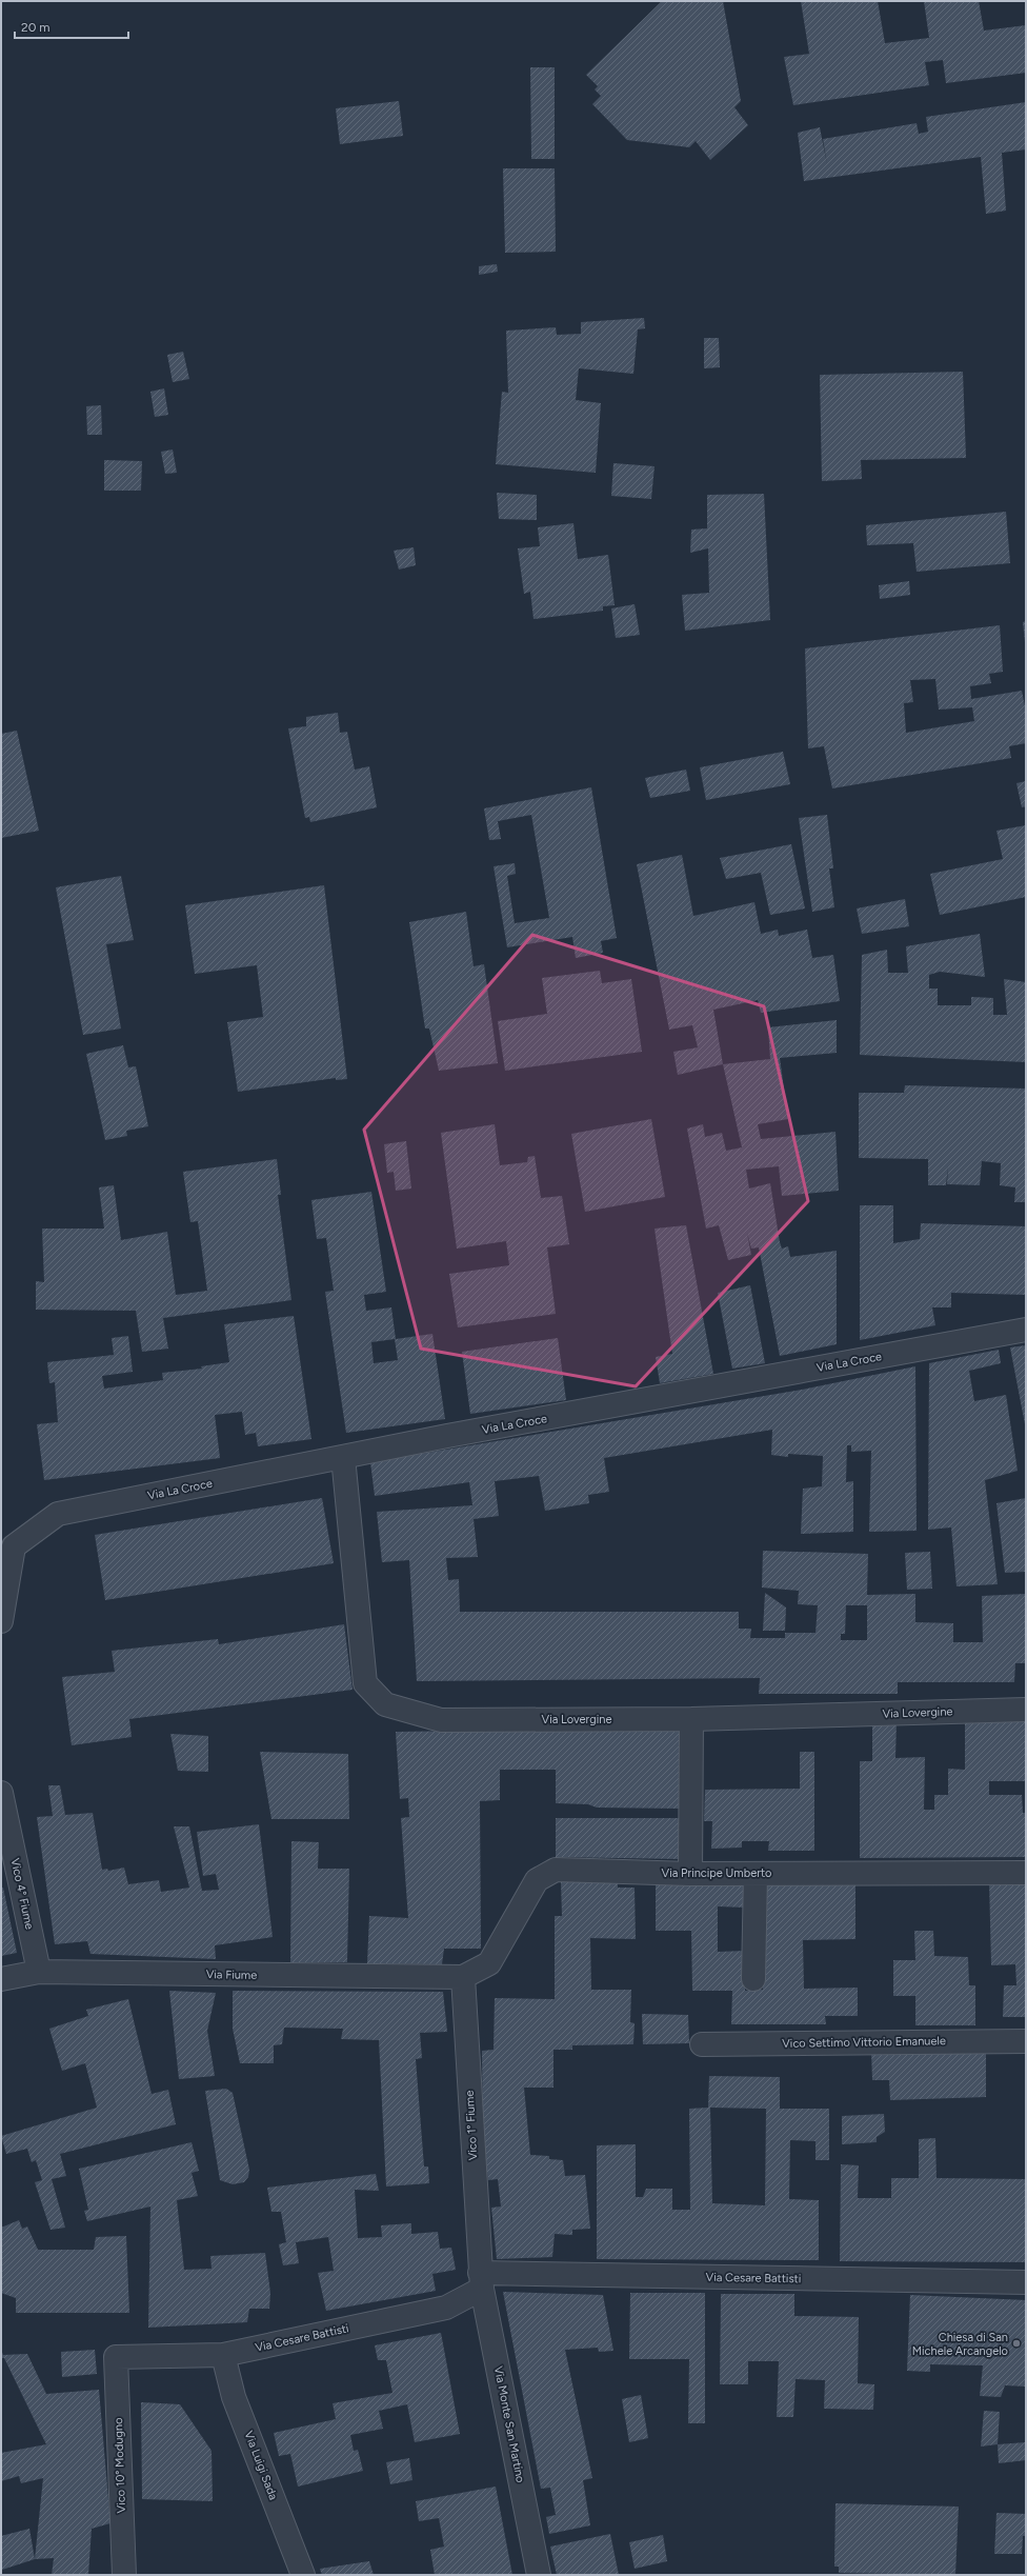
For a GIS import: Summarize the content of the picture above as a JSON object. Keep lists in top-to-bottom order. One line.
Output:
{"streets":{"street":["Via La Croce","Via Lovergine","Via Principe Umberto","Vico 4° Fiume","Via Fiume","Vico Settimo Vittorio Emanuele","Vico 1° Fiume","Via Cesare Battisti","Via Monte San Martino","Vico 10° Modugno","Via Luigi Sada"]},"crossings":[["Via La Croce","Via Lovergine"],["Via Principe Umberto","Via Fiume"],["Via Principe Umberto","Vico 1° Fiume"],["Vico 4° Fiume","Via Fiume"],["Via Fiume","Vico 1° Fiume"],["Vico 1° Fiume","Via Cesare Battisti"],["Vico 1° Fiume","Via Monte San Martino"],["Via Cesare Battisti","Via Monte San Martino"],["Via Cesare Battisti","Vico 10° Modugno"],["Via Cesare Battisti","Via Luigi Sada"]],"places":["Chiesa di San Michele Arcangelo"],"scale_bar":"20 m"}
